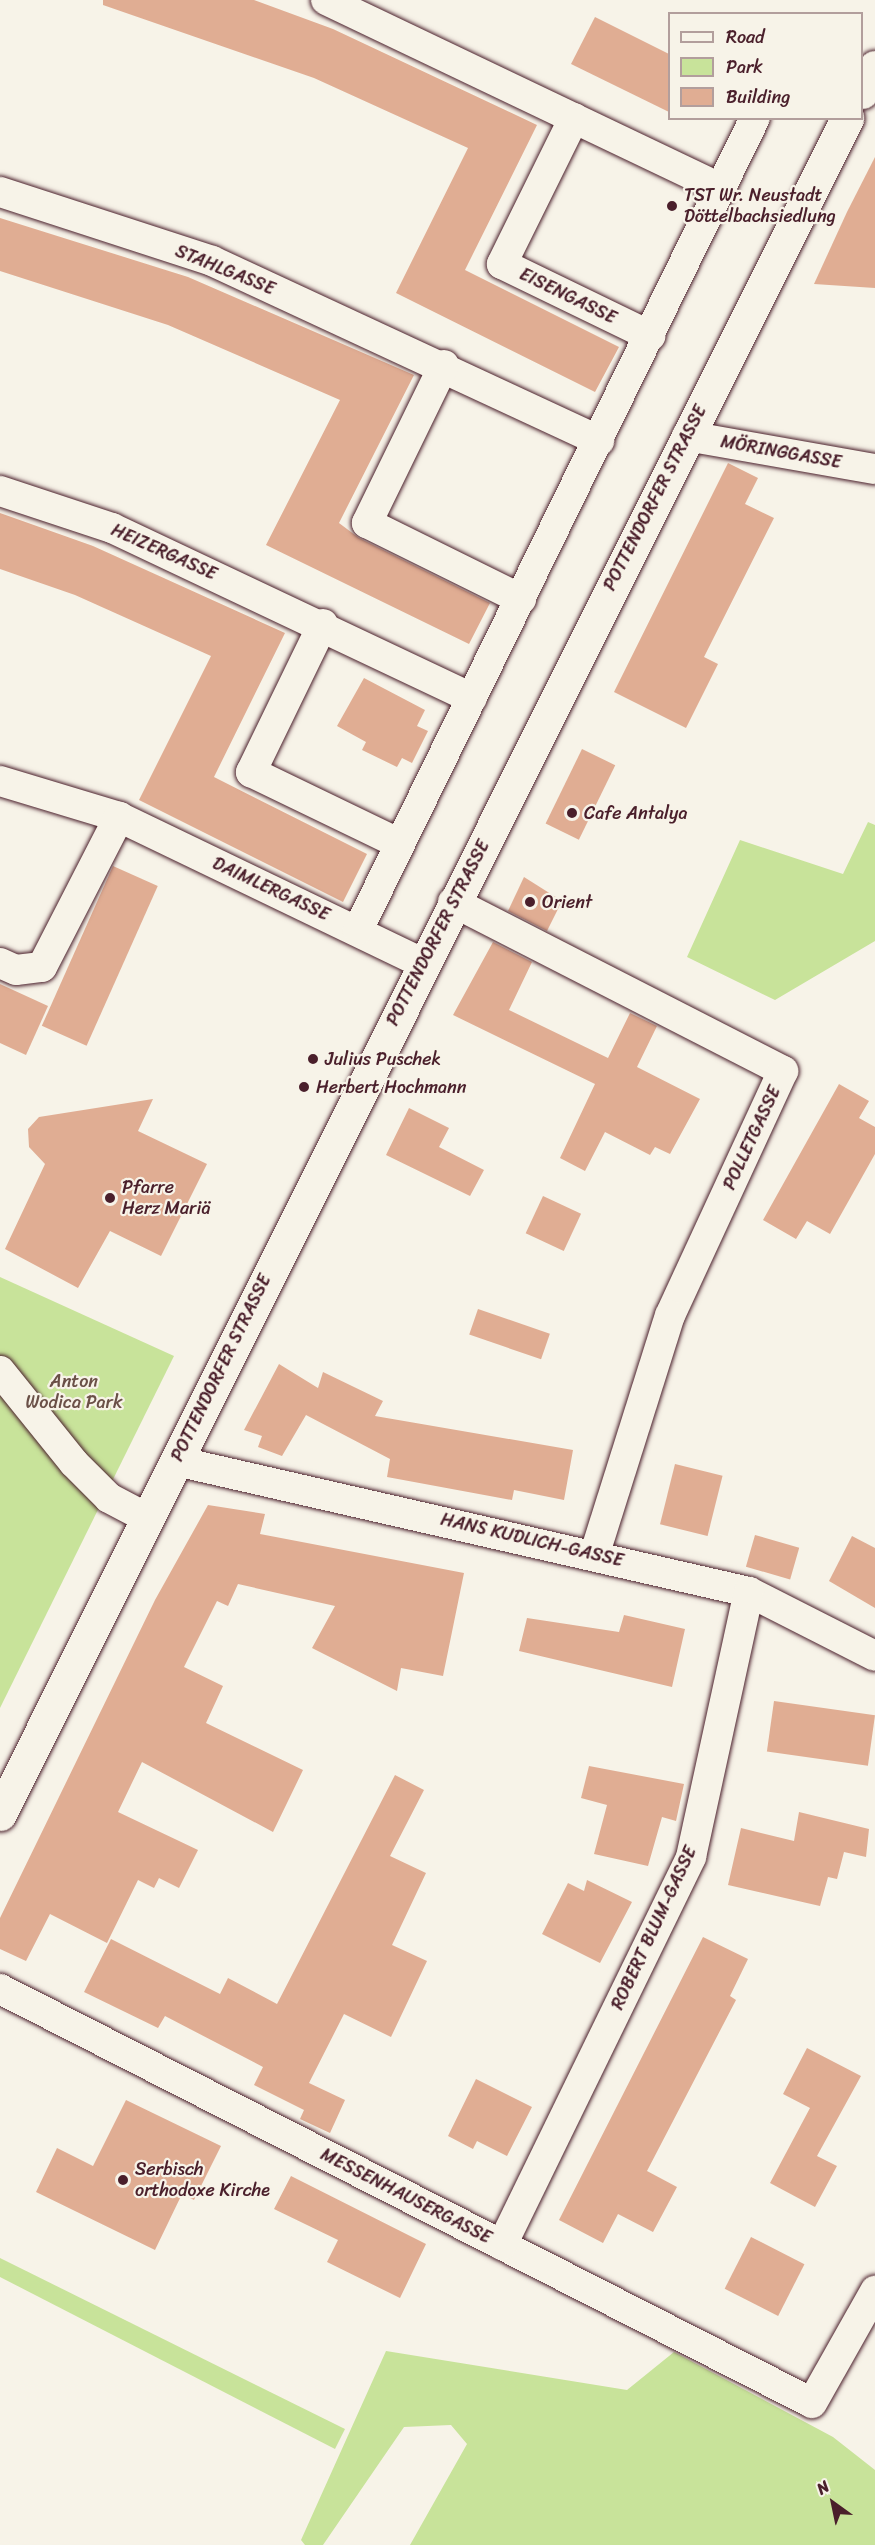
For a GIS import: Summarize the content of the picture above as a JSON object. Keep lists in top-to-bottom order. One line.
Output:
{"streets":{"main road":["POTTENDORFER STRASSE"],"street":["STAHLGASSE","EISENGASSE","MÖRINGGASSE","HEIZERGASSE","DAIMLERGASSE","POLLETGASSE","HANS KUDLICH-GASSE","ROBERT BLUM-GASSE","MESSENHAUSERGASSE"]},"crossings":[["MÖRINGGASSE","POTTENDORFER STRASSE"],["POTTENDORFER STRASSE","DAIMLERGASSE"],["POTTENDORFER STRASSE","POLLETGASSE"],["POTTENDORFER STRASSE","HANS KUDLICH-GASSE"],["POLLETGASSE","HANS KUDLICH-GASSE"],["HANS KUDLICH-GASSE","ROBERT BLUM-GASSE"],["ROBERT BLUM-GASSE","MESSENHAUSERGASSE"]],"parks":["Anton Wodica Park"],"places":["TST Wr. Neustadt Döttelbachsiedlung","Cafe Antalya","Orient","Julius Puschek","Herbert Hochmann","Pfarre Herz Mariä","Serbisch orthodoxe Kirche"],"legend":["Road","Park","Building"],"north":"top left"}
